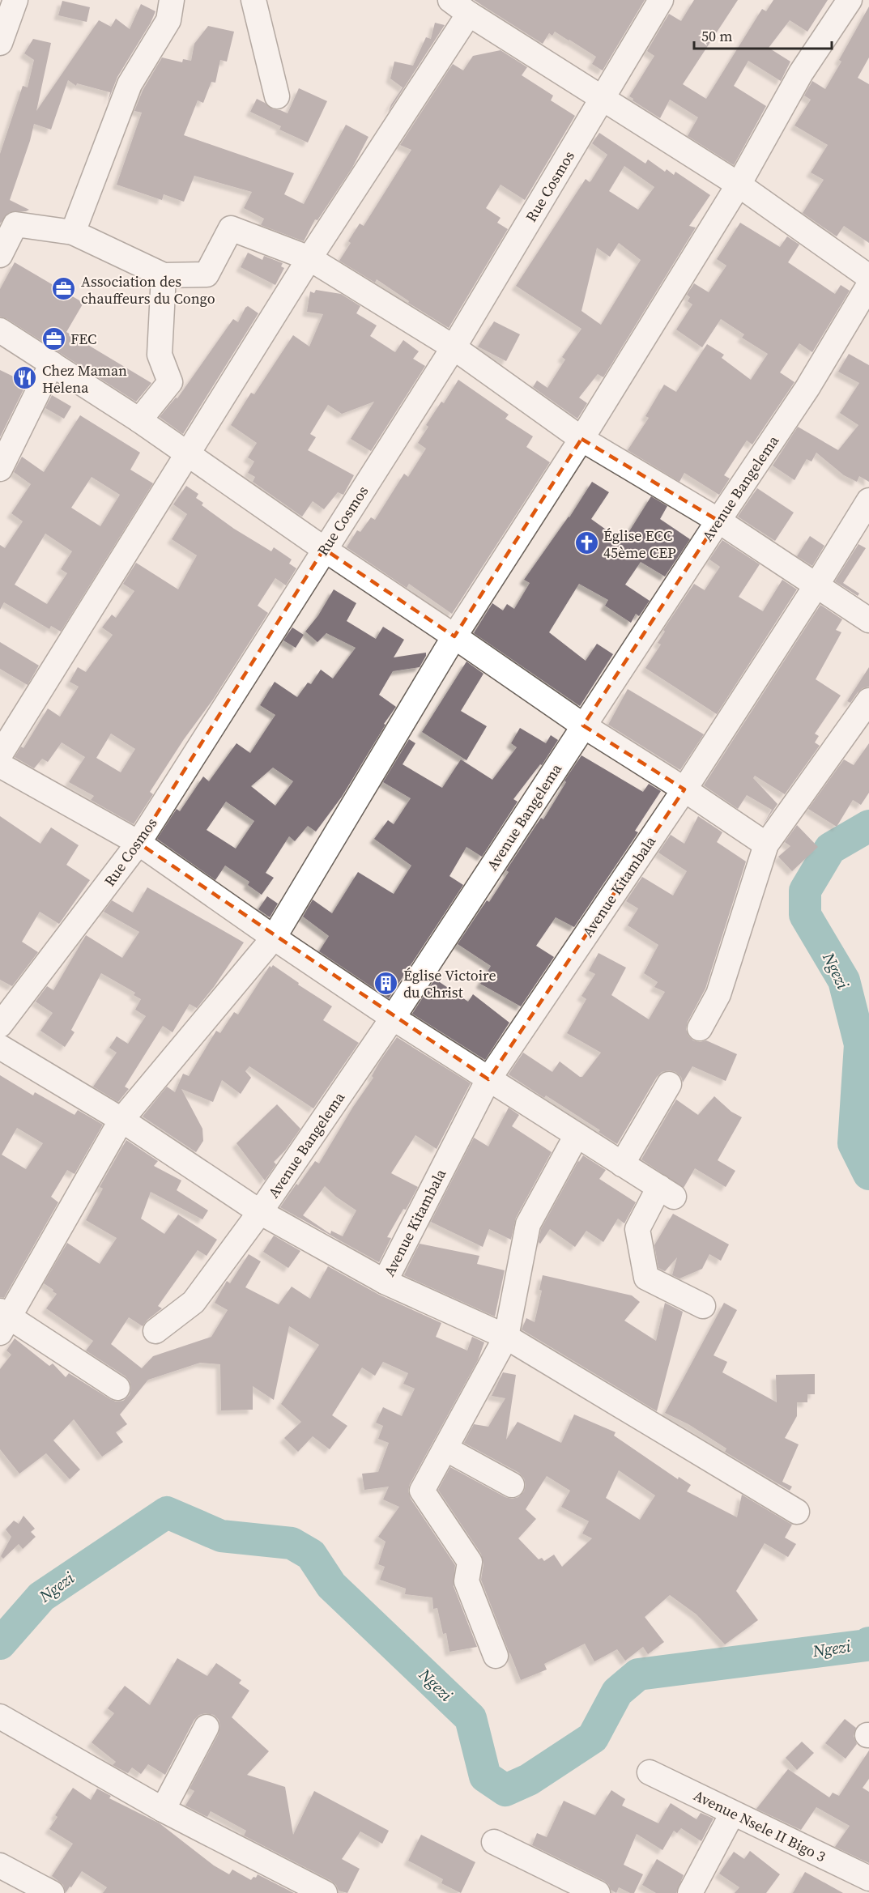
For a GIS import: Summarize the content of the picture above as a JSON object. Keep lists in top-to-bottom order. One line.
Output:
{"streets":{"street":["Rue Cosmos","Avenue Bangelema","Avenue Kitambala","Avenue Nsele II Bigo 3"]},"water":["Ngezi"],"places":{"office":["Association des chauffeurs du Congo","FEC"],"restaurant":["Chez Maman Helena"],"church":["Église ECC 45ème CEP"],"building":["Église Victoire du Christ"]},"scale_bar":"50 m"}
